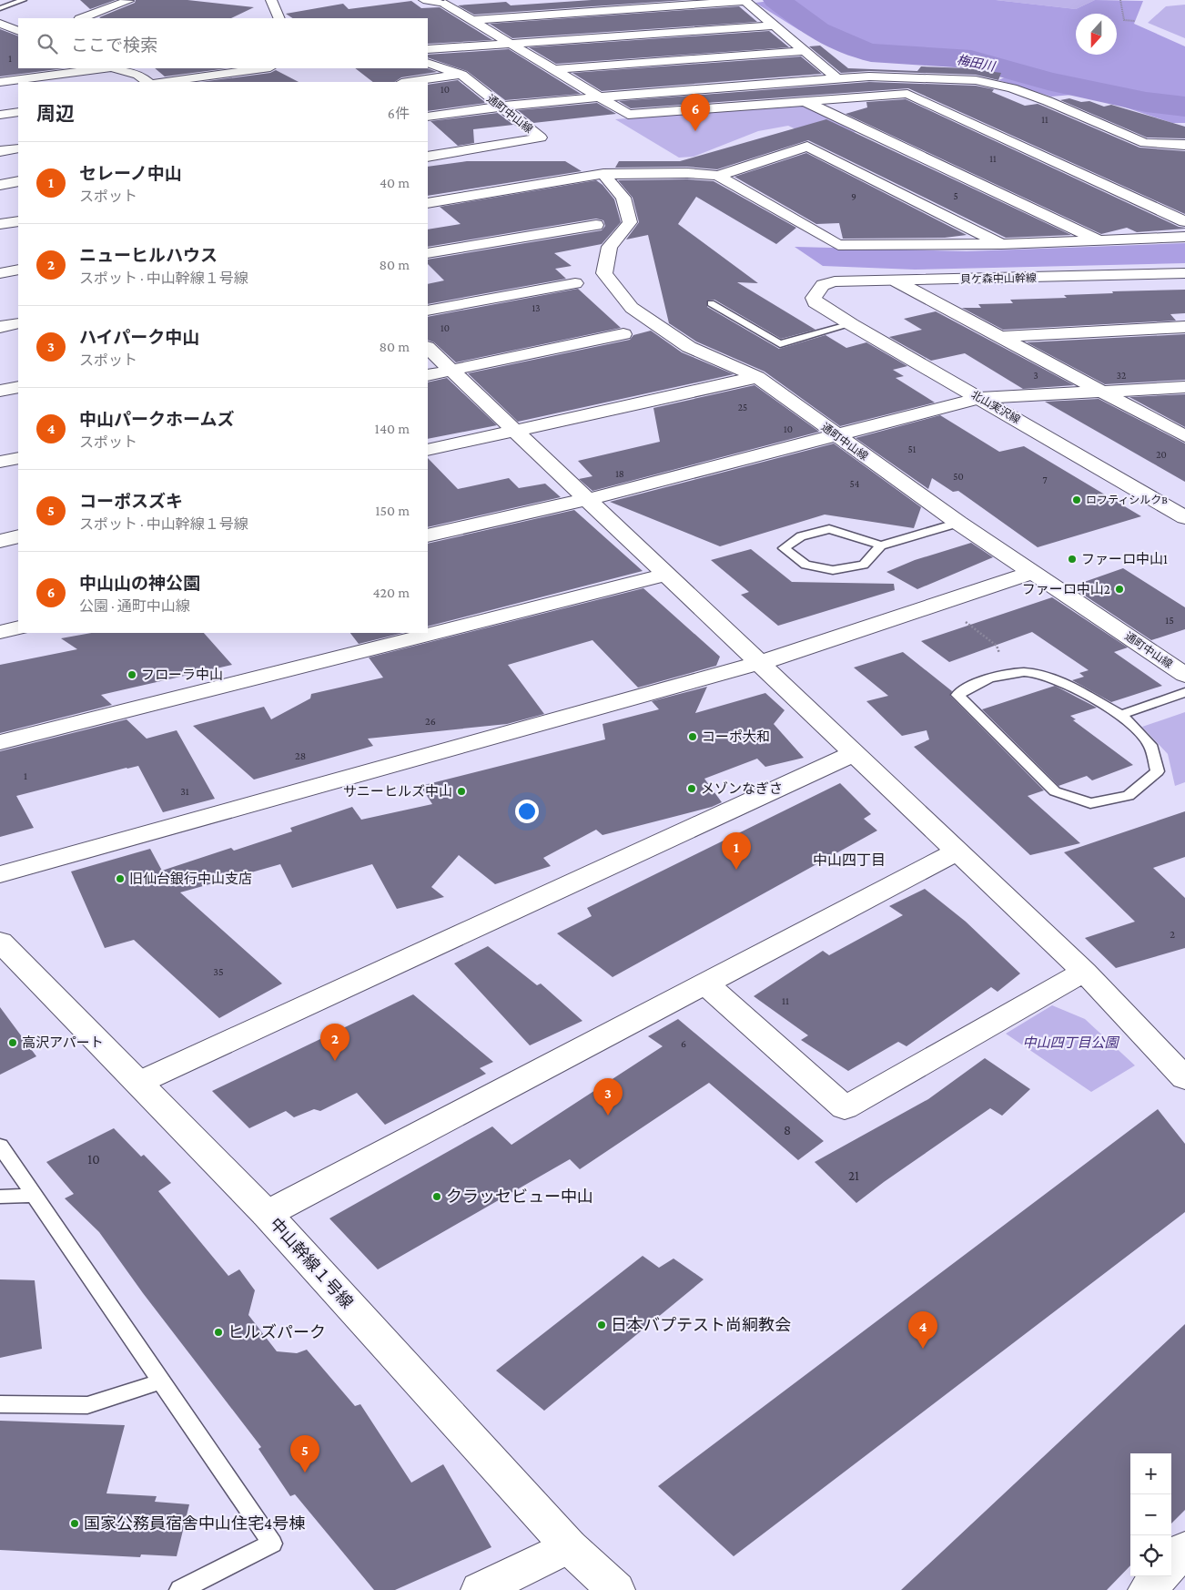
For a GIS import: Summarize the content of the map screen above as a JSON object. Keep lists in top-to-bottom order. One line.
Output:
{"streets":{"street":["通町中山線","貝ケ森中山幹線","北山実沢線","中山幹線１号線"]},"crossings":[["貝ケ森中山幹線","北山実沢線"]],"districts":["中山四丁目"],"water":["梅田川"],"parks":["中山四丁目公園"],"places":["ロフティシルクB","ファーロ中山1","ファーロ中山2","フローラ中山","コーポ大和","メゾンなぎさ","サニーヒルズ中山","旧仙台銀行中山支店","高沢アパート","クラッセビュー中山","日本バプテスト尚絅教会","ヒルズパーク","国家公務員宿舎中山住宅4号棟"],"house_numbers":["1","10","11","11","5","9","13","10","3","32","25","10","51","20","18","50","7","54","15","26","28","1","31","2","35","11","6","8","10","21"],"north":"bottom","page":{"search":"ここで検索","heading":["周辺","6件"],"pins":["6","1","2","3","4","5"],"list":[{"mark":"1","name":"セレーノ中山","note":"スポット","value":"40 m"},{"mark":"2","name":"ニューヒルハウス","note":"スポット · 中山幹線１号線","value":"80 m"},{"mark":"3","name":"ハイパーク中山","note":"スポット","value":"80 m"},{"mark":"4","name":"中山パークホームズ","note":"スポット","value":"140 m"},{"mark":"5","name":"コーポスズキ","note":"スポット · 中山幹線１号線","value":"150 m"},{"mark":"6","name":"中山山の神公園","note":"公園 · 通町中山線","value":"420 m"}],"map_buttons":["+","−"]}}
